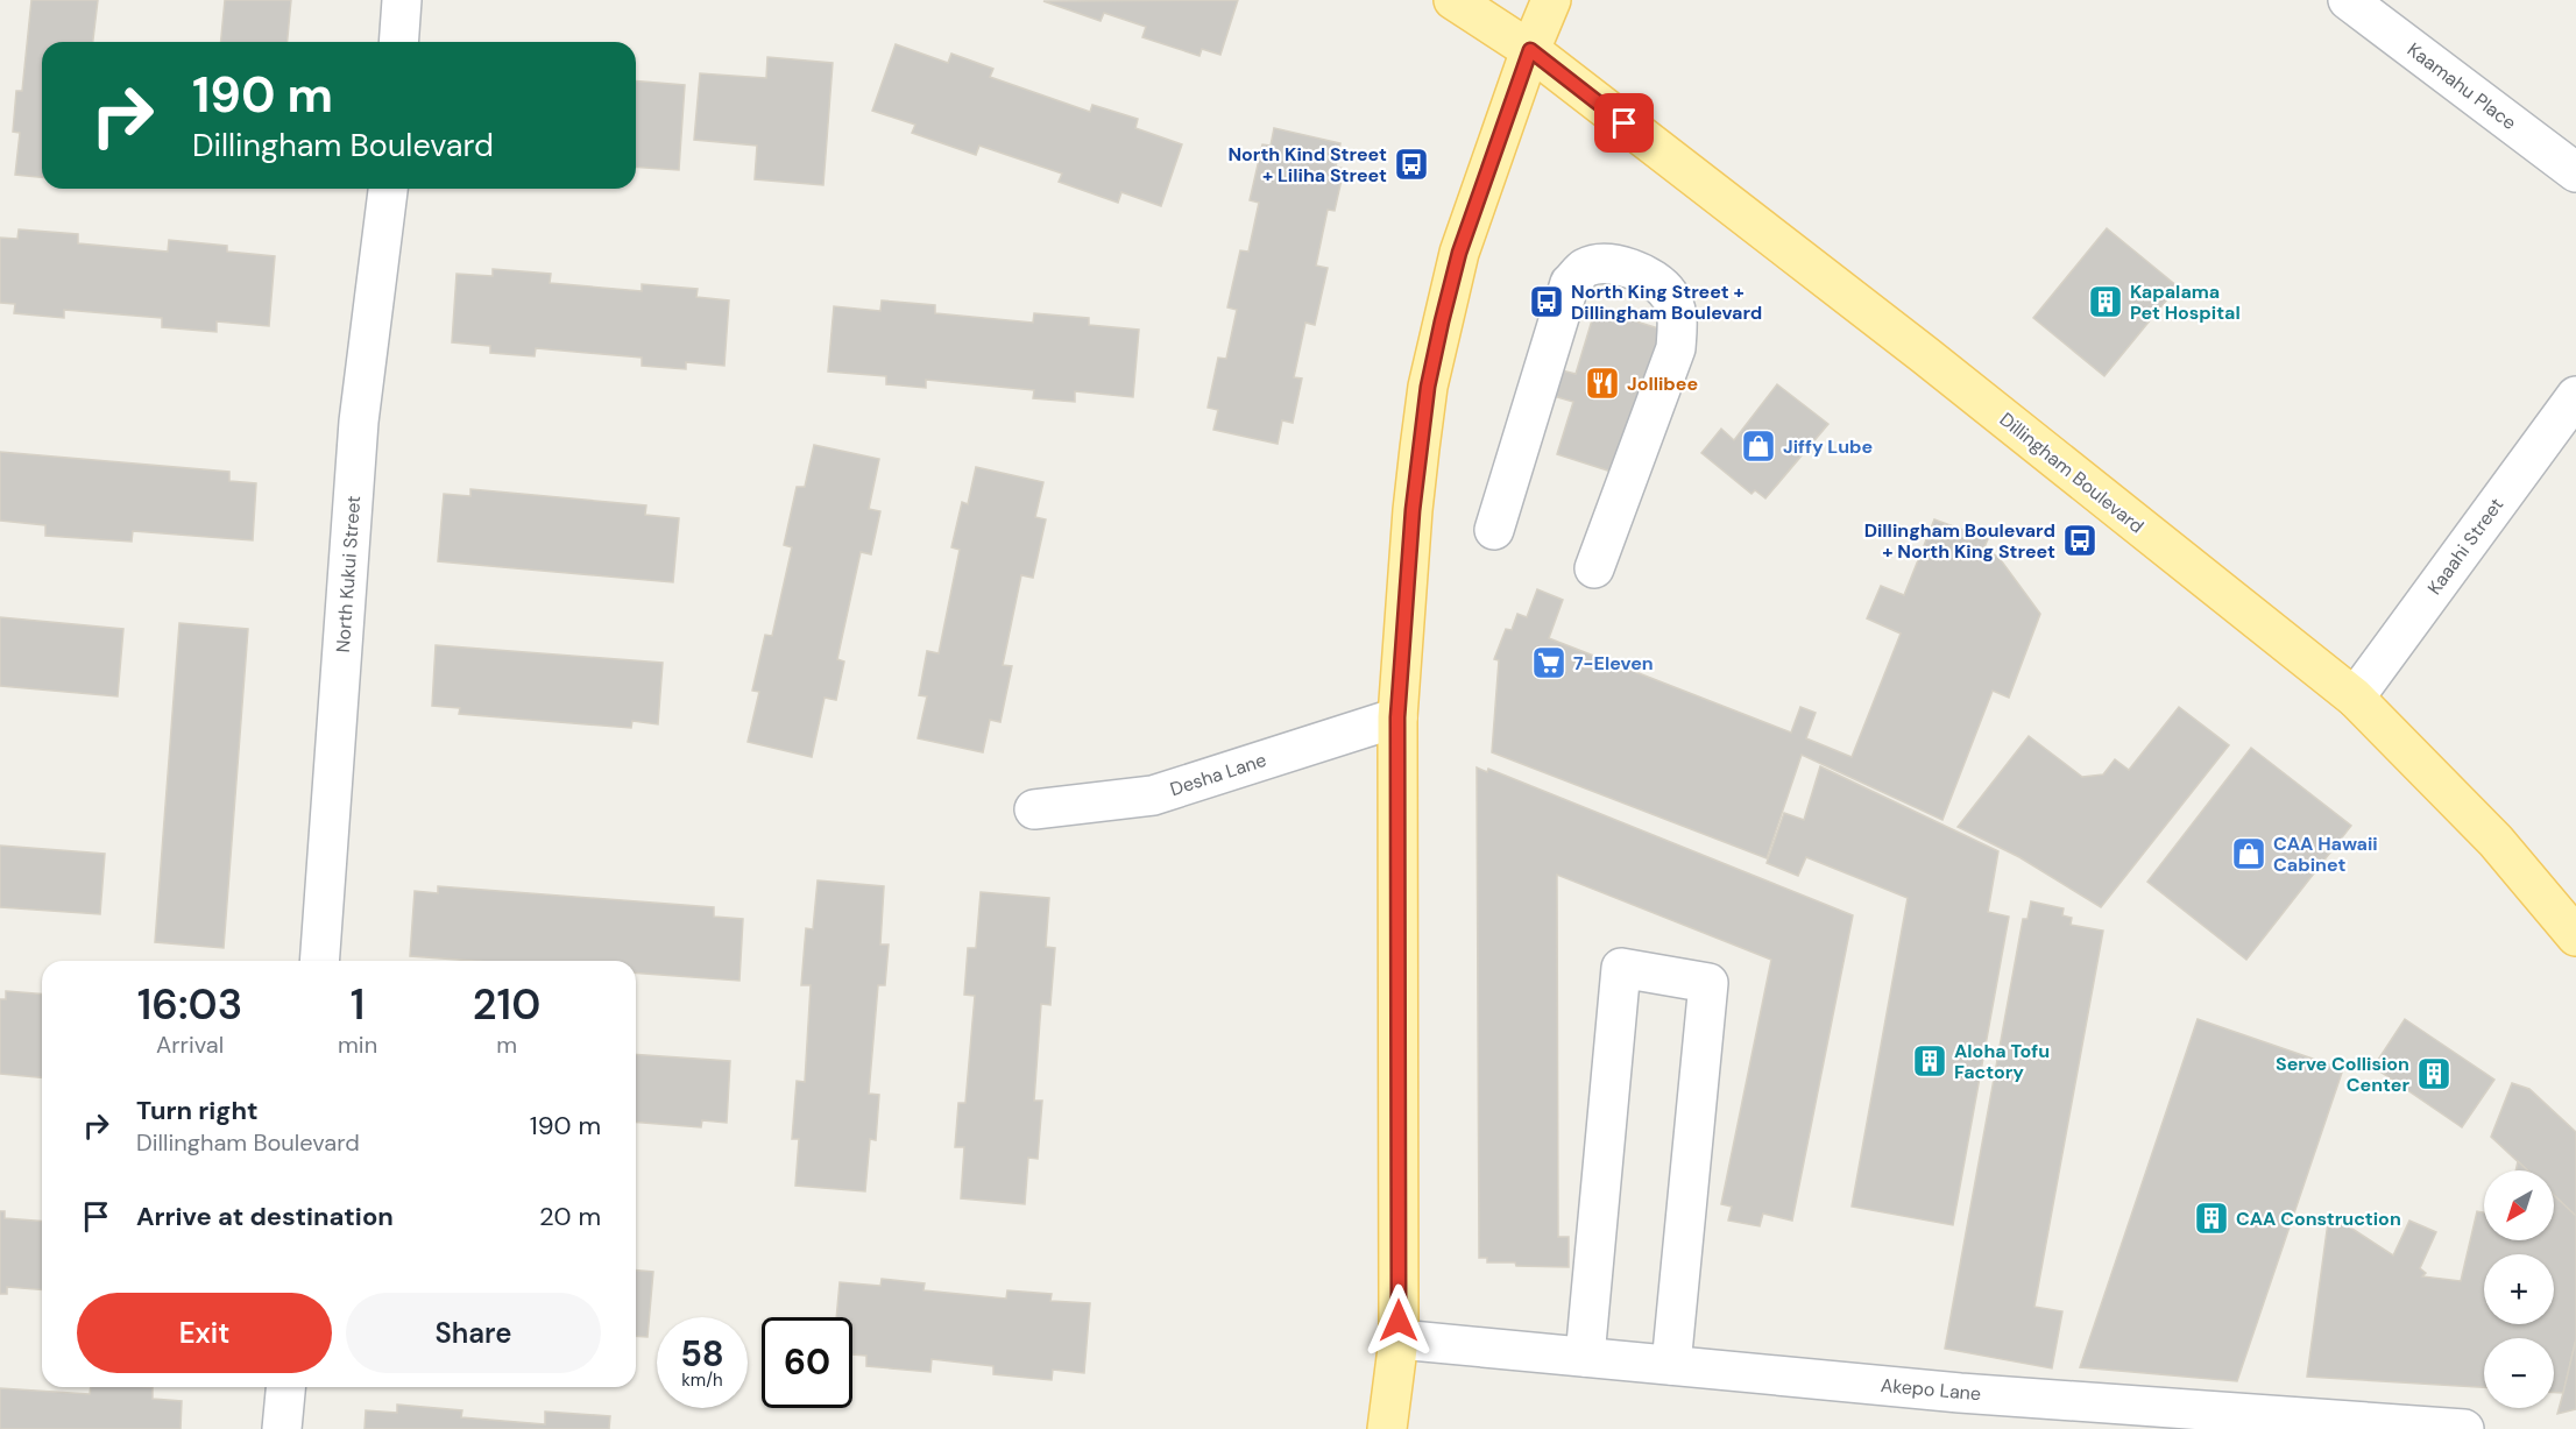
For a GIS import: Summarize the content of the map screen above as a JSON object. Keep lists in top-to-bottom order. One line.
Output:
{"streets":{"main road":["Dillingham Boulevard"],"street":["Kaamahu Place","Kaaahi Street","North Kukui Street","Desha Lane","Akepo Lane"]},"crossings":[["Dillingham Boulevard","Kaaahi Street"]],"places":{"bus stop":["North Kind Street + Liliha Street","North King Street + Dillingham Boulevard","Dillingham Boulevard + North King Street"],"building":["Kapalama Pet Hospital","Aloha Tofu Factory","Serve Collision Center","CAA Construction"],"restaurant":["Jollibee"],"shop":["Jiffy Lube","CAA Hawaii Cabinet"],"supermarket":["7-Eleven"]},"north":"bottom left","page":{"turn":["190 m","Dillingham Boulevard"],"eta":["16:03","Arrival","1","min","210","m"],"list":[{"name":"Turn right","note":"Dillingham Boulevard","value":"190 m"},{"name":"Arrive at destination","value":"20 m"}],"map_buttons":["+","−"],"buttons":["Exit","Share"],"speed":"58 km/h","limit":"60"}}
